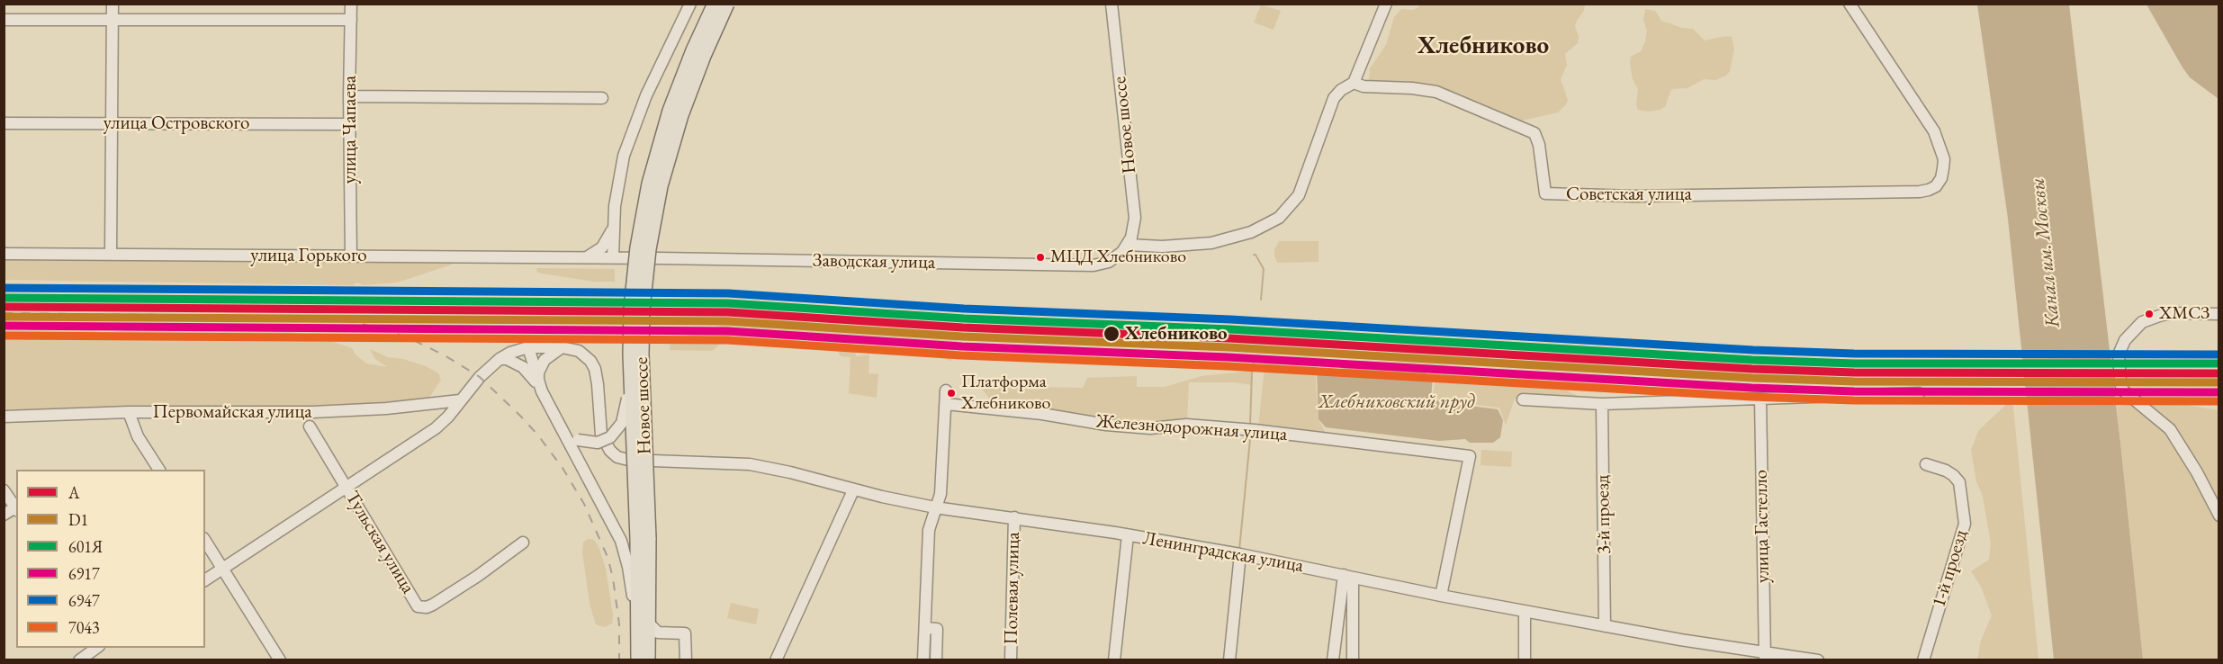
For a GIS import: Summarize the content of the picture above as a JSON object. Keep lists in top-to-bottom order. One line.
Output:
{"streets":{"main road":["Новое шоссе"],"street":["улица Островского","улица Чапаева","Советская улица","улица Горького","Заводская улица","Первомайская улица","Железнодорожная улица","3-й проезд","улица Гастелло","Тульская улица","Ленинградская улица","1-й проезд","Полевая улица"]},"crossings":[["улица Островского","улица Чапаева"],["Новое шоссе","Заводская улица"],["улица Чапаева","улица Горького"],["улица Горького","Заводская улица"],["Железнодорожная улица","Ленинградская улица"],["3-й проезд","Ленинградская улица"],["улица Гастелло","Ленинградская улица"],["Ленинградская улица","Полевая улица"]],"districts":["Хлебниково"],"water":["Канал им. Москвы","Хлебниковский пруд"],"places":["МЦД Хлебниково","ХМСЗ","Хлебниково","Платформа Хлебниково"],"lines":["transit line 6947","transit line 601Я","transit line A","transit line D1","transit line 6917","transit line 7043"],"legend":["A","D1","601Я","6917","6947","7043"]}
